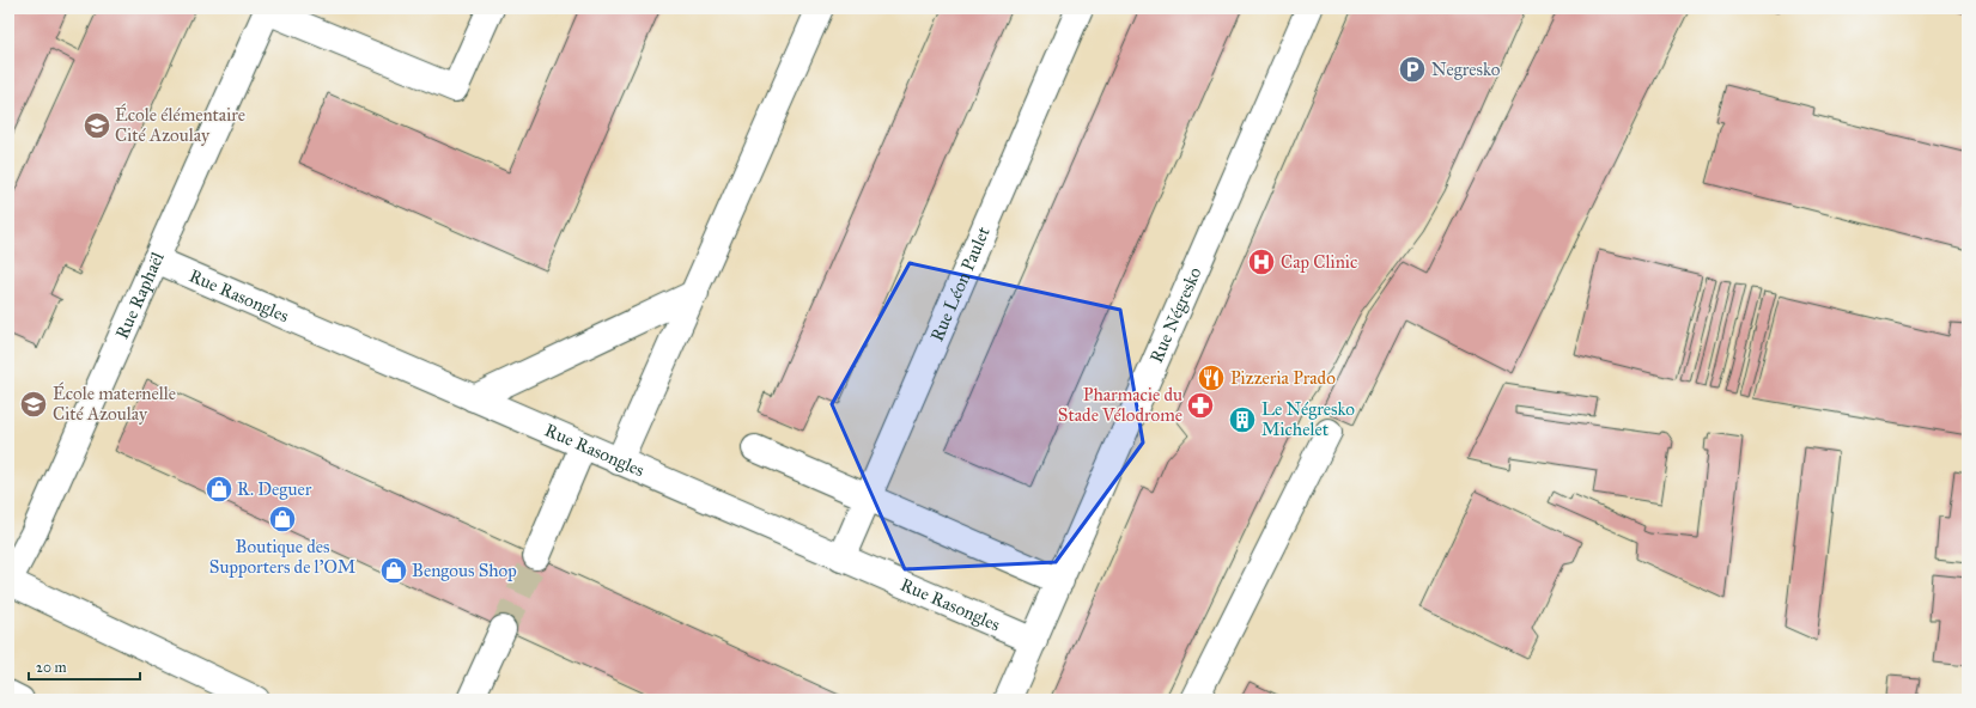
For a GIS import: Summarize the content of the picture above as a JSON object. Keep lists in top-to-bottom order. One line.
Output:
{"streets":{"street":["Rue Léon Paulet","Rue Raphaël","Rue Rasongles","Rue Négresko"]},"crossings":[["Rue Léon Paulet","Rue Rasongles"],["Rue Raphaël","Rue Rasongles"],["Rue Rasongles","Rue Négresko"]],"places":{"parking":["Negresko"],"school or university":["École élémentaire Cité Azoulay","École maternelle Cité Azoulay"],"hospital":["Cap Clinic"],"restaurant":["Pizzeria Prado"],"pharmacy":["Pharmacie du Stade Vélodrome"],"building":["Le Négresko Michelet"],"shop":["R. Deguer","Boutique des Supporters de l'OM","Bengous Shop"]},"scale_bar":"20 m"}
